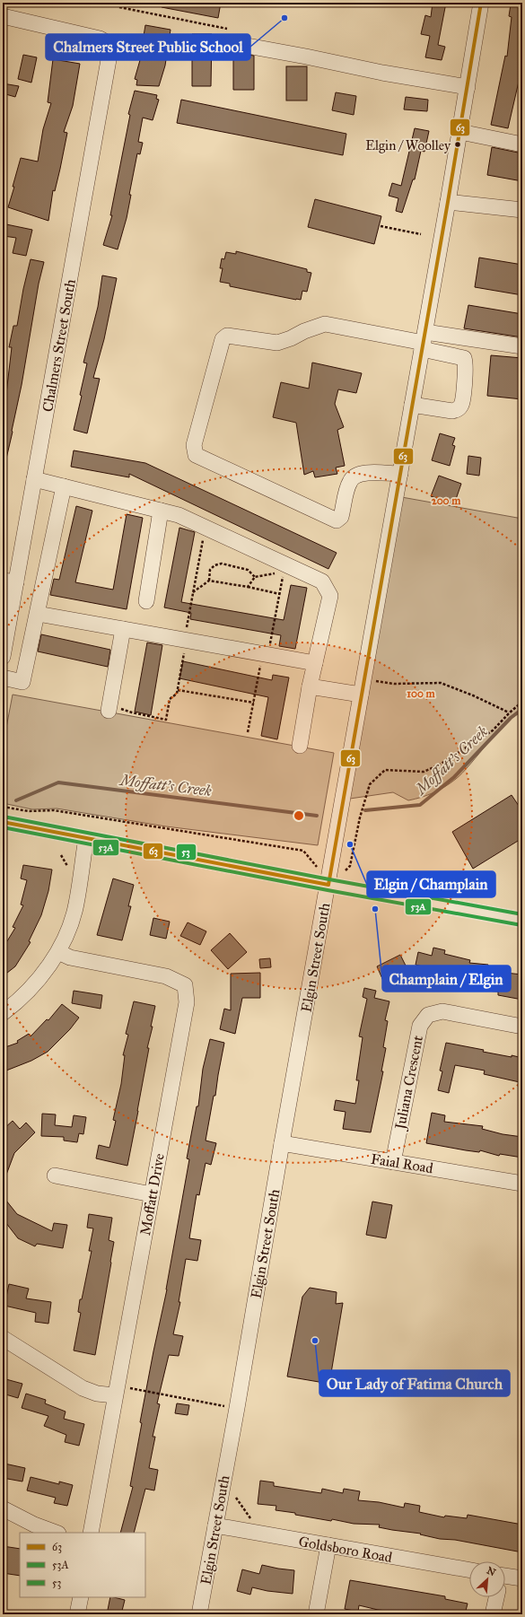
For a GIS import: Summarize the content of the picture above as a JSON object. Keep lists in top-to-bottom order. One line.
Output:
{"streets":{"street":["Chalmers Street South","Elgin Street South","Juliana Crescent","Faial Road","Moffatt Drive","Goldsboro Road"]},"crossings":[["Elgin Street South","Faial Road"],["Elgin Street South","Goldsboro Road"],["Juliana Crescent","Faial Road"]],"water":["Moffatt's Creek"],"places":["Chalmers Street Public School","Elgin / Woolley","Elgin / Champlain","Champlain / Elgin","Our Lady of Fatima Church"],"lines":["transit line 63","transit line 53","transit line 53A"],"legend":["63","53A","53"],"north":"top right","rings":["200 m","100 m"]}
